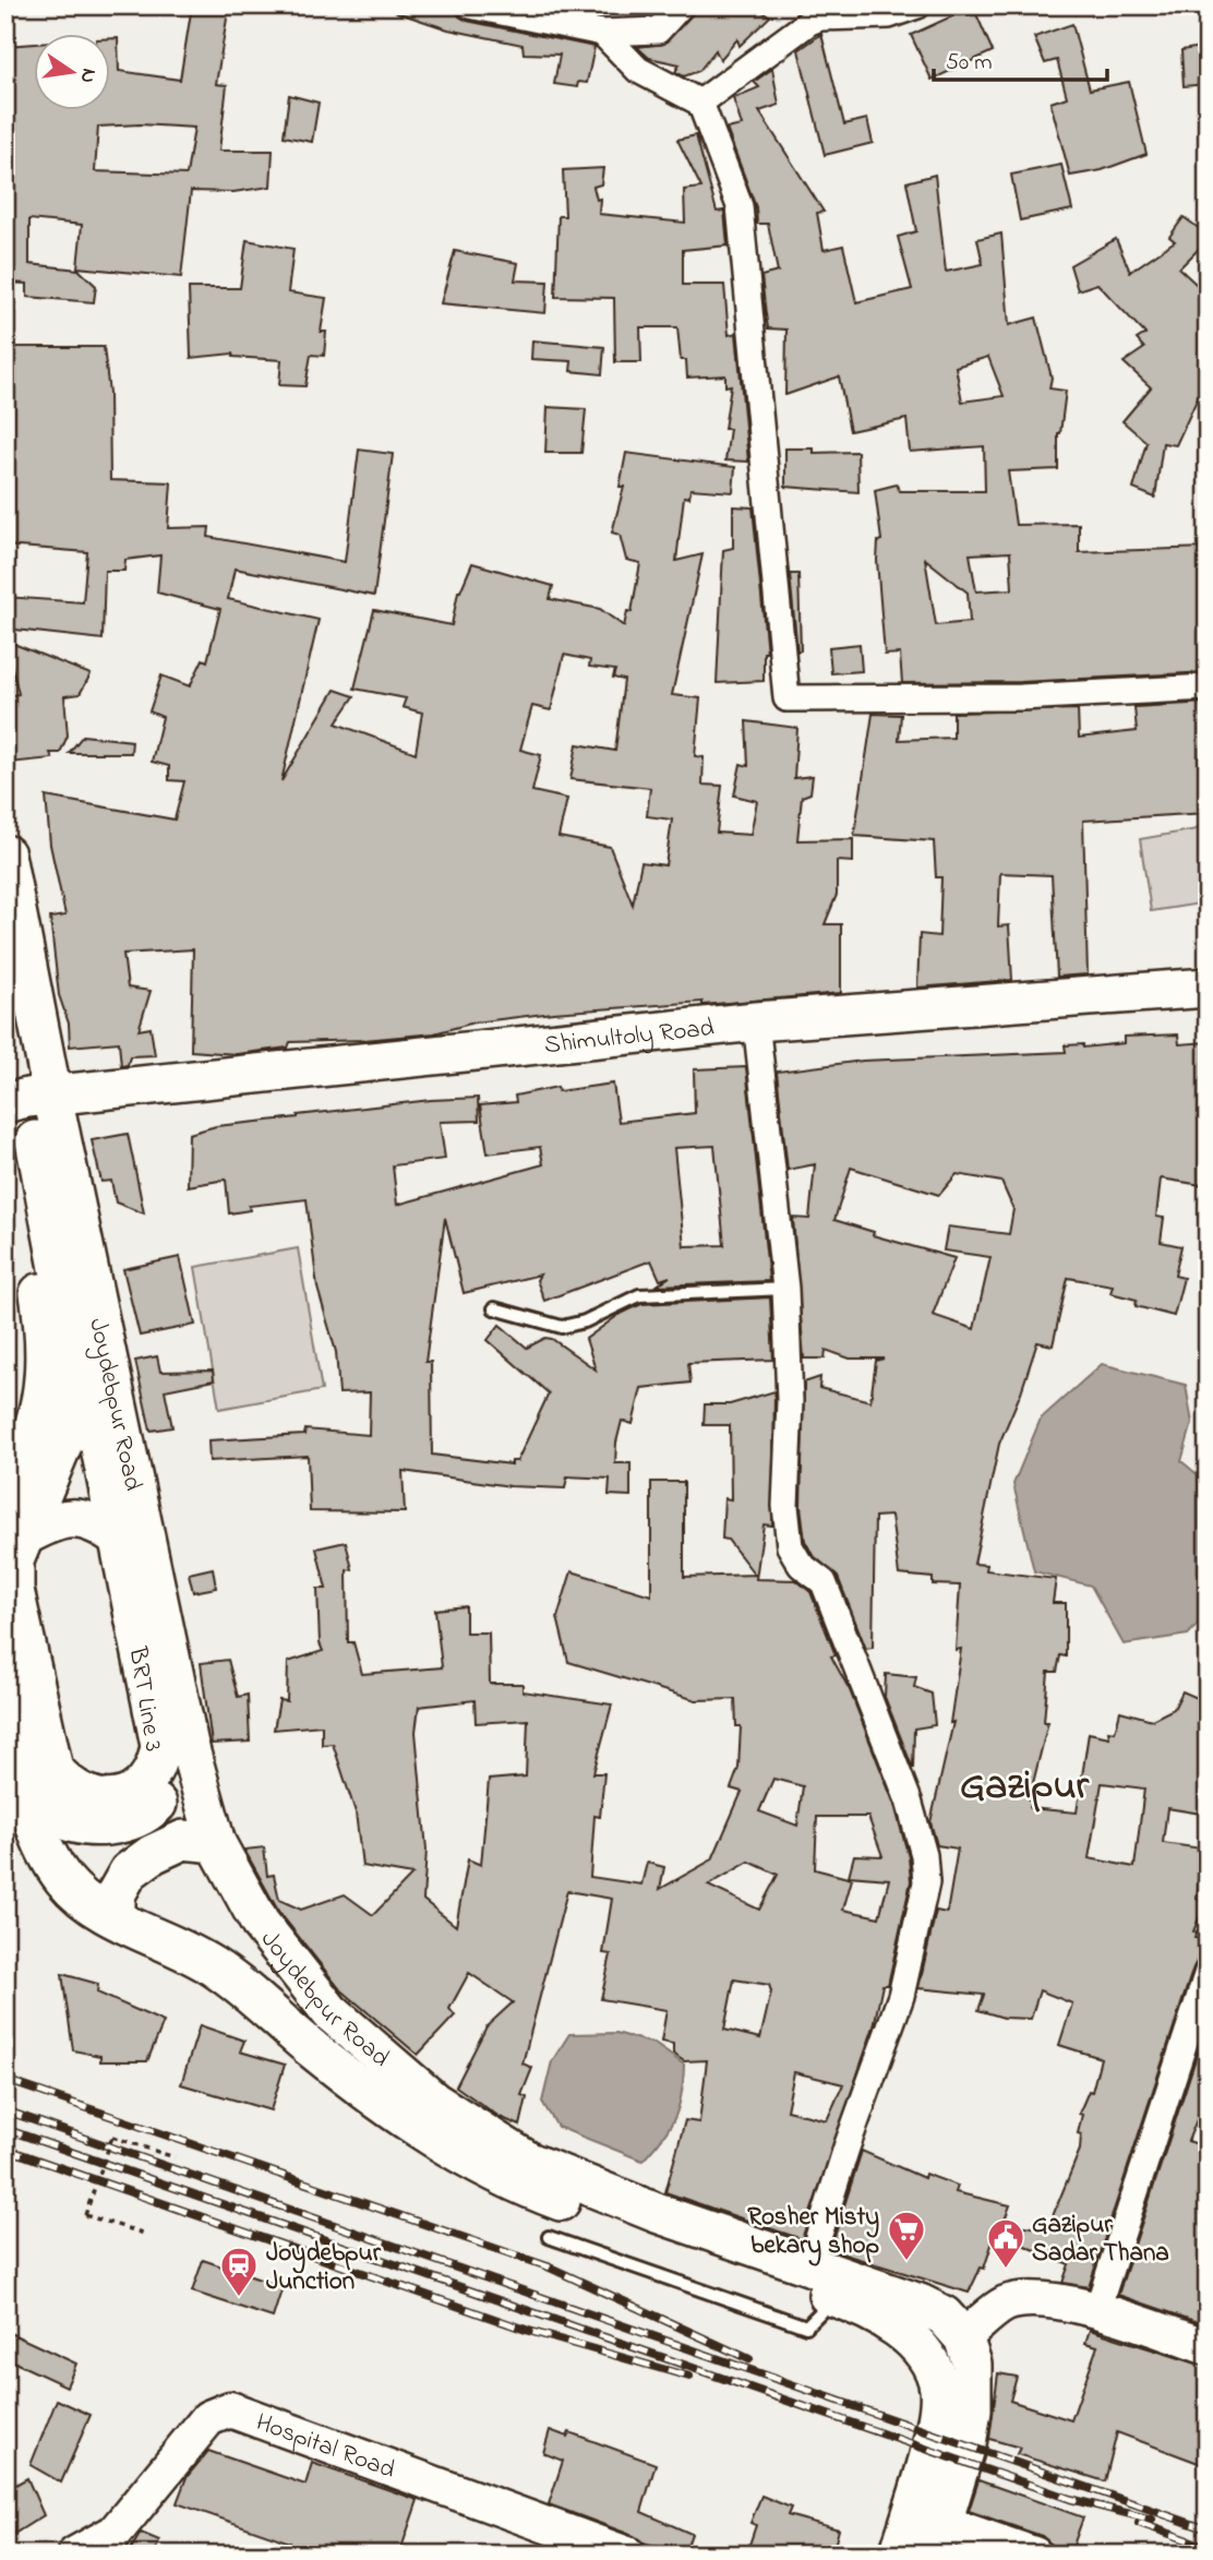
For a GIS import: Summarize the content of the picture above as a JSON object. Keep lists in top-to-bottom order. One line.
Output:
{"streets":{"main road":["Shimultoly Road","Joydebpur Road","BRT Line 3","Hospital Road"]},"crossings":[["Shimultoly Road","Joydebpur Road"],["Shimultoly Road","BRT Line 3"],["Joydebpur Road","BRT Line 3"]],"districts":["Gazipur"],"places":{"supermarket":["Rosher Misty bekary shop"],"public building":["Gazipur Sadar Thana"],"station":["Joydebpur Junction"]},"scale_bar":"50 m","north":"right"}
